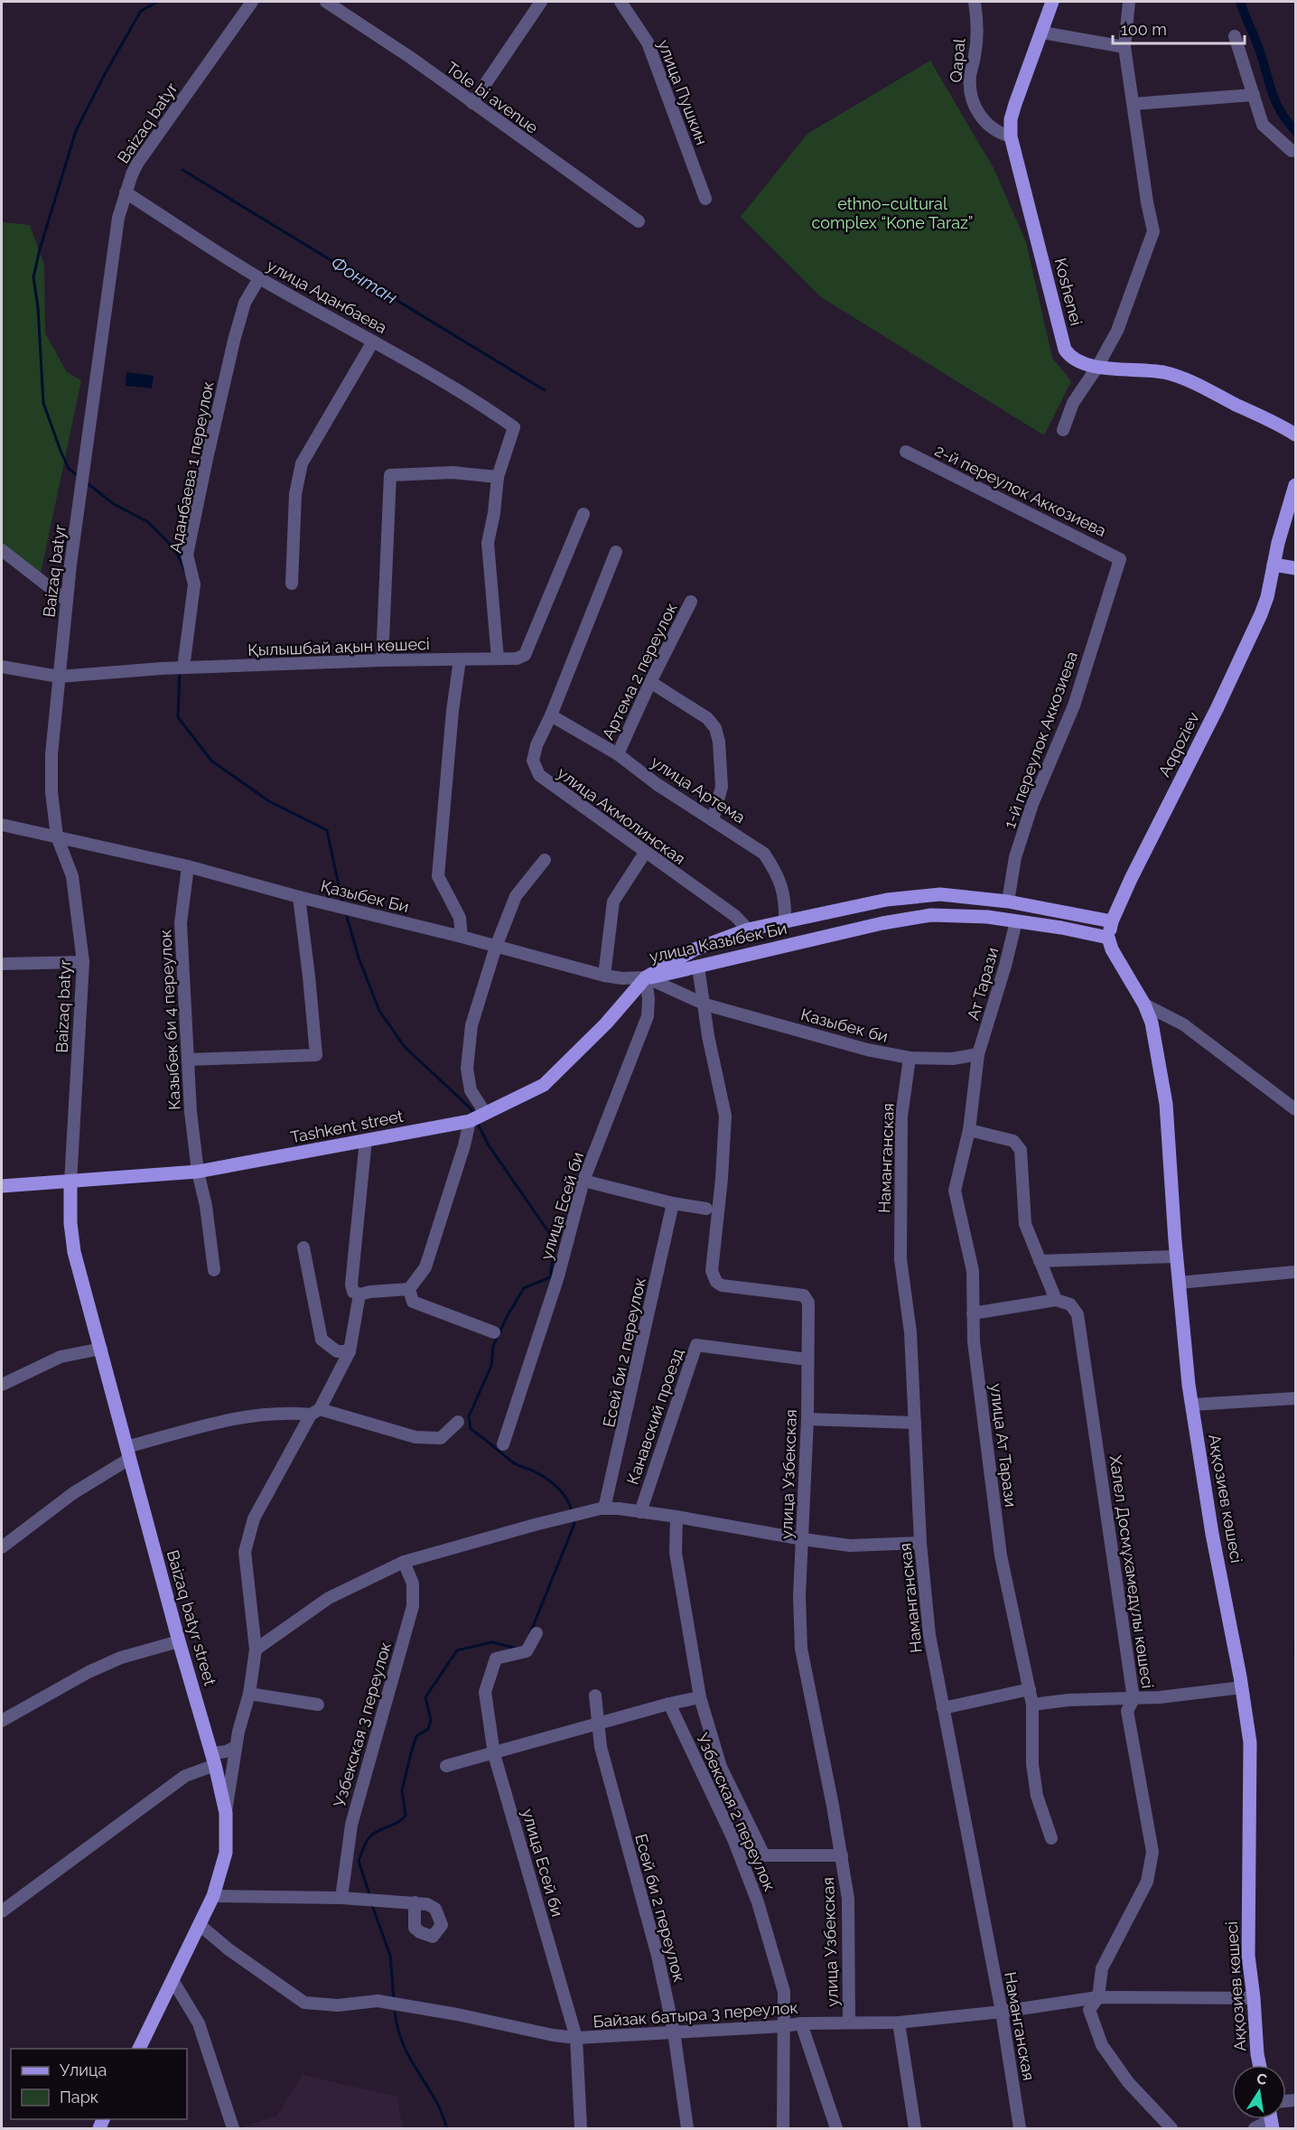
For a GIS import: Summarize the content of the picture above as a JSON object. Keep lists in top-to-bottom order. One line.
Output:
{"streets":{"main road":["Koshenei","Aqqoziev","улица Казыбек Би","Tashkent street","Аққозиев көшесі","Baizaq batyr street"],"street":["Qapal","улица Пушкин","Tole bi avenue","Baizaq batyr","улица Аданбаева","Аданбаева 1 переулок","2-й переулок Аккозиева","Қылышбай ақын көшесі","Артема 2 переулок","1-й переулок Аккозиева","улица Артема","улица Акмолинская","Қазыбек Би","Ат Тарази","Казыбек би 4 переулок","Казыбек би","Наманганская","улица Есей би","Есей би 2 переулок","Канавский проезд","улица Ат Тарази","улица Узбекская","Халел Досмұхамедұлы көшесі","Узбекская 3 переулок","Узбекская 2 переулок","Байзак батыра 3 переулок"]},"crossings":[["Qapal","Koshenei"],["Baizaq batyr","улица Аданбаева"],["Baizaq batyr","Қылышбай ақын көшесі"],["Baizaq batyr","Қазыбек Би"],["Baizaq batyr","Tashkent street"],["Baizaq batyr","Baizaq batyr street"],["улица Аданбаева","Аданбаева 1 переулок"],["Аданбаева 1 переулок","Қылышбай ақын көшесі"],["2-й переулок Аккозиева","1-й переулок Аккозиева"],["Артема 2 переулок","улица Артема"],["1-й переулок Аккозиева","улица Казыбек Би"],["Aqqoziev","улица Казыбек Би"],["Aqqoziev","Аққозиев көшесі"],["улица Артема","улица Акмолинская"],["улица Артема","улица Казыбек Би"],["улица Акмолинская","улица Казыбек Би"],["Қазыбек Би","улица Казыбек Би"],["Қазыбек Би","Казыбек би 4 переулок"],["Қазыбек Би","Казыбек би"],["Қазыбек Би","Tashkent street"],["Қазыбек Би","улица Есей би"],["улица Казыбек Би","Ат Тарази"],["улица Казыбек Би","Казыбек би"],["улица Казыбек Би","Tashkent street"],["улица Казыбек Би","улица Есей би"],["улица Казыбек Би","Аққозиев көшесі"],["Ат Тарази","Казыбек би"],["Ат Тарази","улица Ат Тарази"],["Казыбек би 4 переулок","Tashkent street"],["Казыбек би","Tashkent street"],["Казыбек би","Наманганская"],["Казыбек би","улица Есей би"],["Казыбек би","улица Ат Тарази"],["Казыбек би","улица Узбекская"],["Tashkent street","улица Есей би"],["Tashkent street","Baizaq batyr street"],["Наманганская","Байзак батыра 3 переулок"],["улица Есей би","Байзак батыра 3 переулок"],["Есей би 2 переулок","Байзак батыра 3 переулок"],["Канавский проезд","улица Узбекская"],["улица Узбекская","Узбекская 2 переулок"],["улица Узбекская","Байзак батыра 3 переулок"],["Аққозиев көшесі","Байзак батыра 3 переулок"],["Халел Досмұхамедұлы көшесі","Байзак батыра 3 переулок"],["Baizaq batyr street","Байзак батыра 3 переулок"],["Узбекская 2 переулок","Байзак батыра 3 переулок"]],"water":["Фонтан"],"parks":["ethno–cultural complex “Kone Taraz”"],"legend":["Улица","Парк"],"scale_bar":"100 m","north":"top"}
